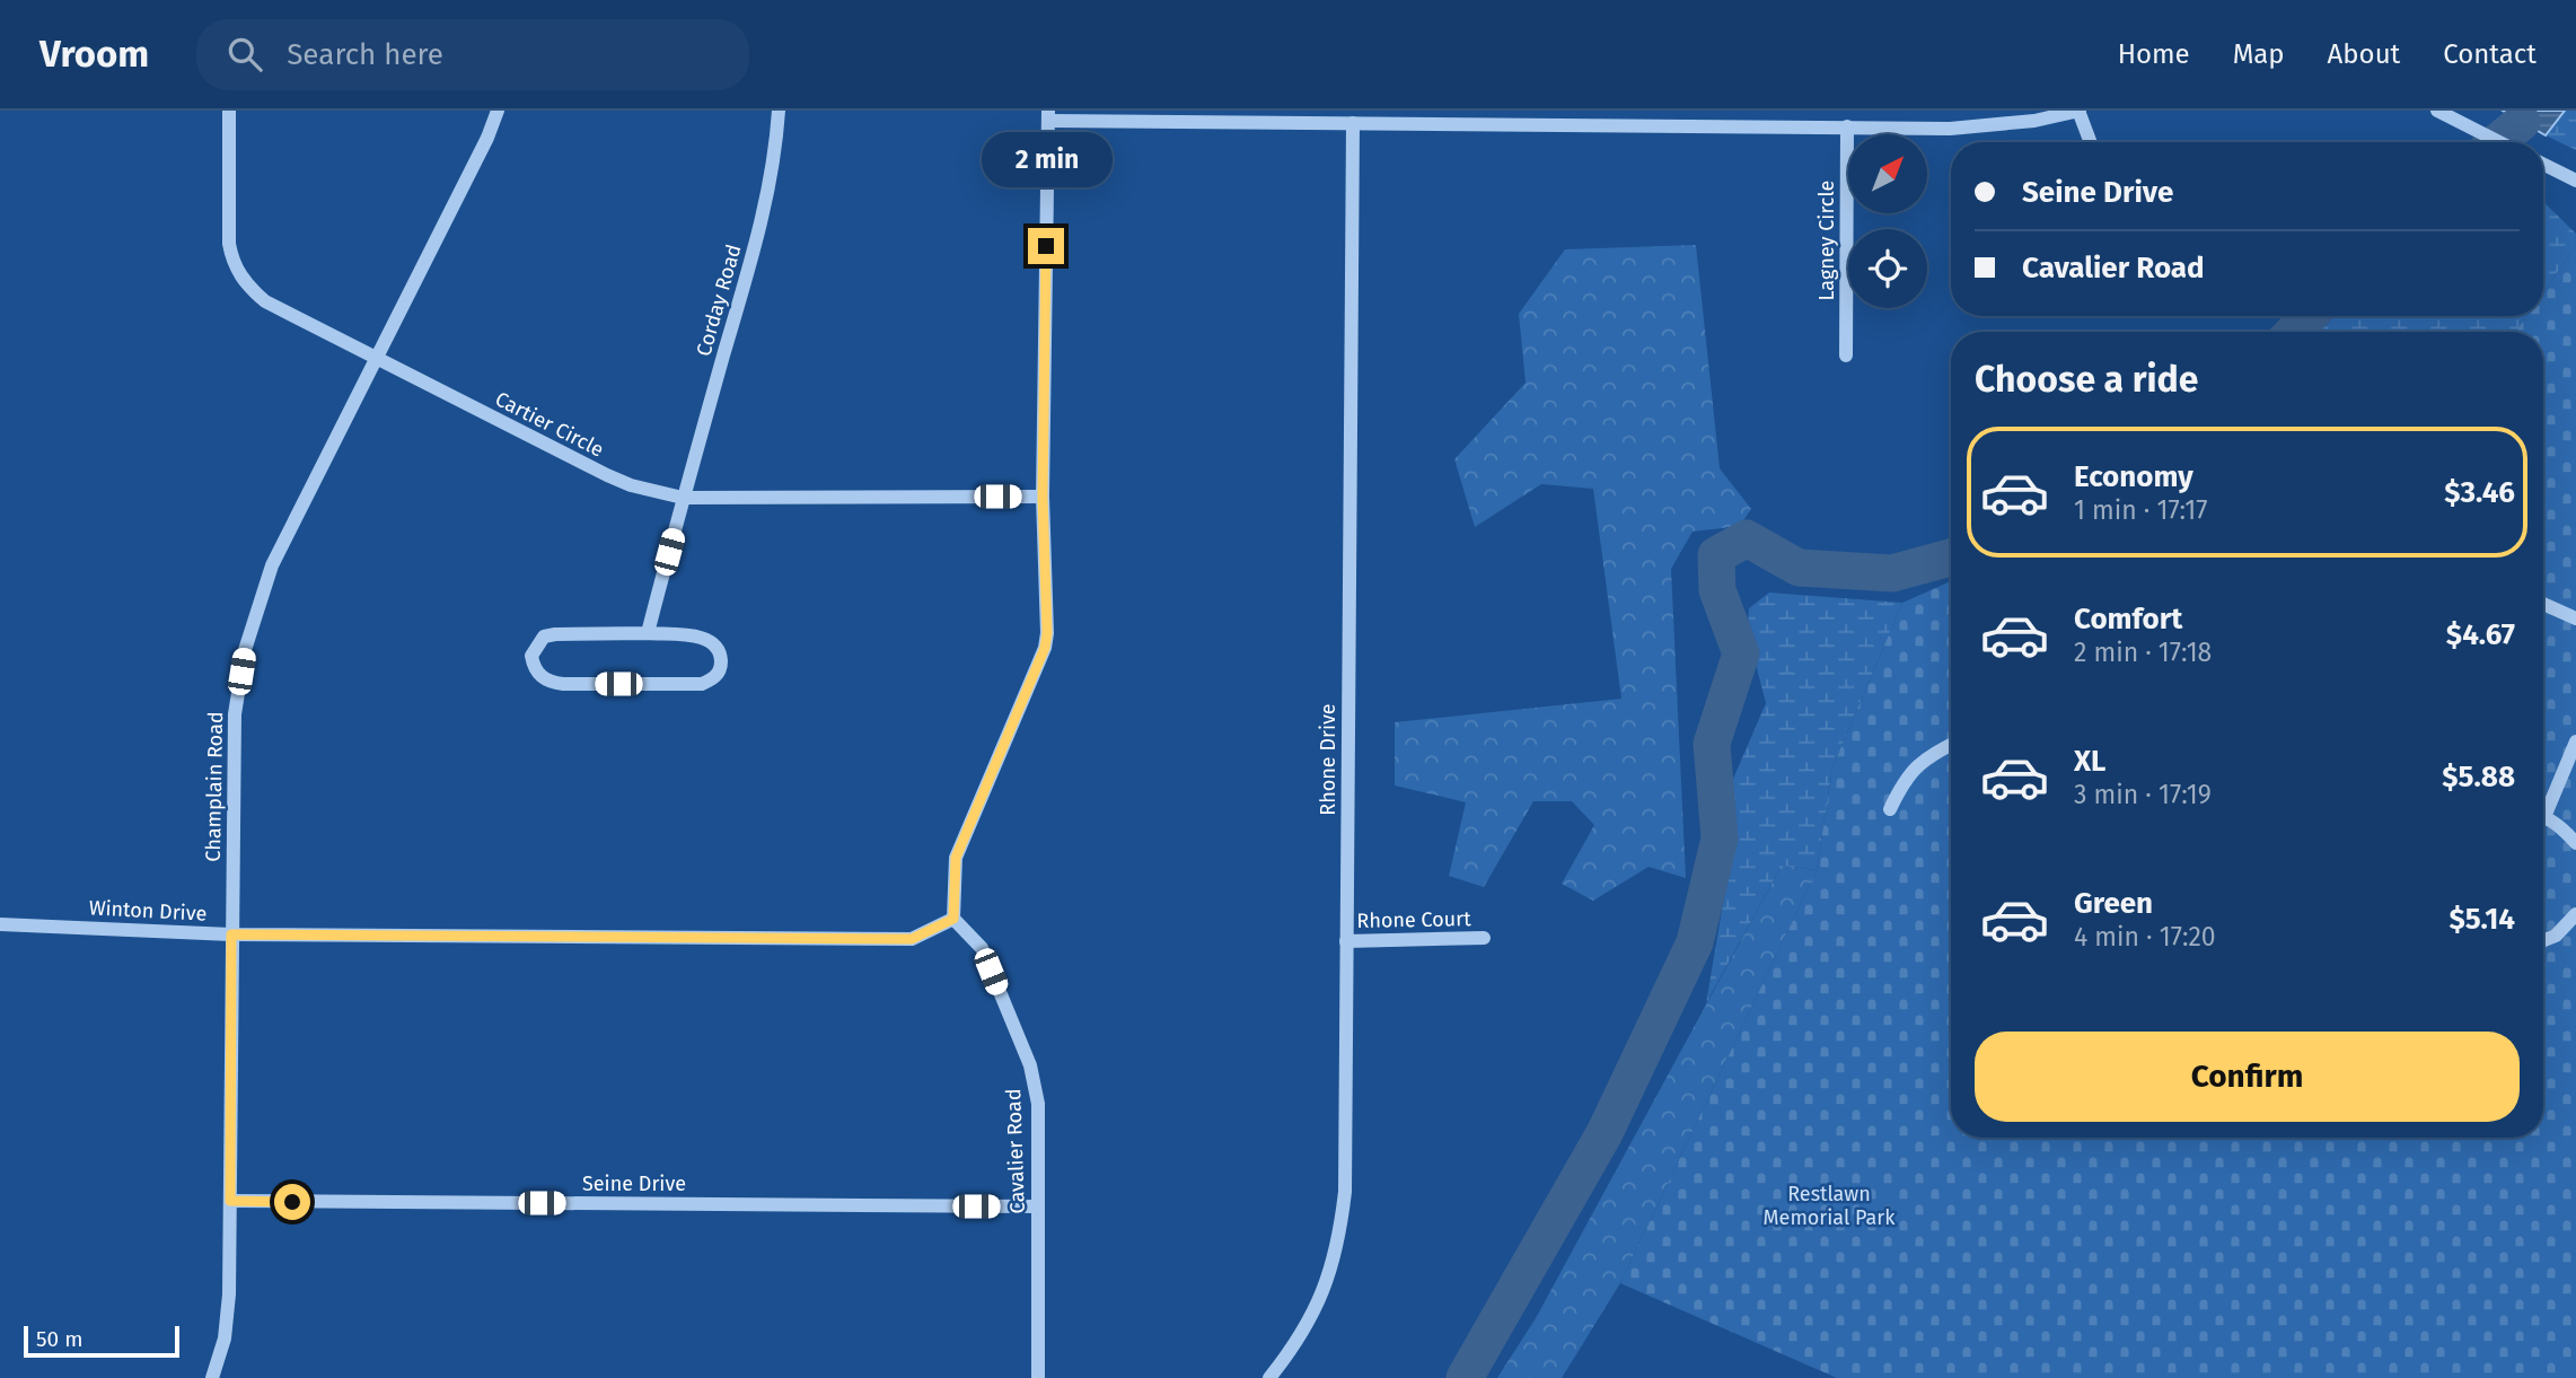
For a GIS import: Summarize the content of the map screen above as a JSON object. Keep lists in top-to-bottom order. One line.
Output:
{"streets":{"street":["Lagney Circle","Corday Road","Cartier Circle","Rhone Drive","Champlain Road","Winton Drive","Rhone Court","Cavalier Road","Seine Drive"]},"crossings":[["Corday Road","Cartier Circle"],["Cartier Circle","Champlain Road"],["Rhone Drive","Rhone Court"],["Champlain Road","Winton Drive"],["Champlain Road","Seine Drive"],["Winton Drive","Cavalier Road"],["Cavalier Road","Seine Drive"]],"parks":["Restlawn Memorial Park"],"scale_bar":"50 m","north":"top right","page":{"header":"Vroom","search":"Search here","nav":["Home","Map","About","Contact"],"bubble":"2 min","banner":["Seine Drive","Cavalier Road"],"heading":"Choose a ride","list":[{"name":"Economy","note":"1 min · 17:17","value":"$3.46"},{"name":"Comfort","note":"2 min · 17:18","value":"$4.67"},{"name":"XL","note":"3 min · 17:19","value":"$5.88"},{"name":"Green","note":"4 min · 17:20","value":"$5.14"}],"buttons":"Confirm","scale":"50 m"}}
